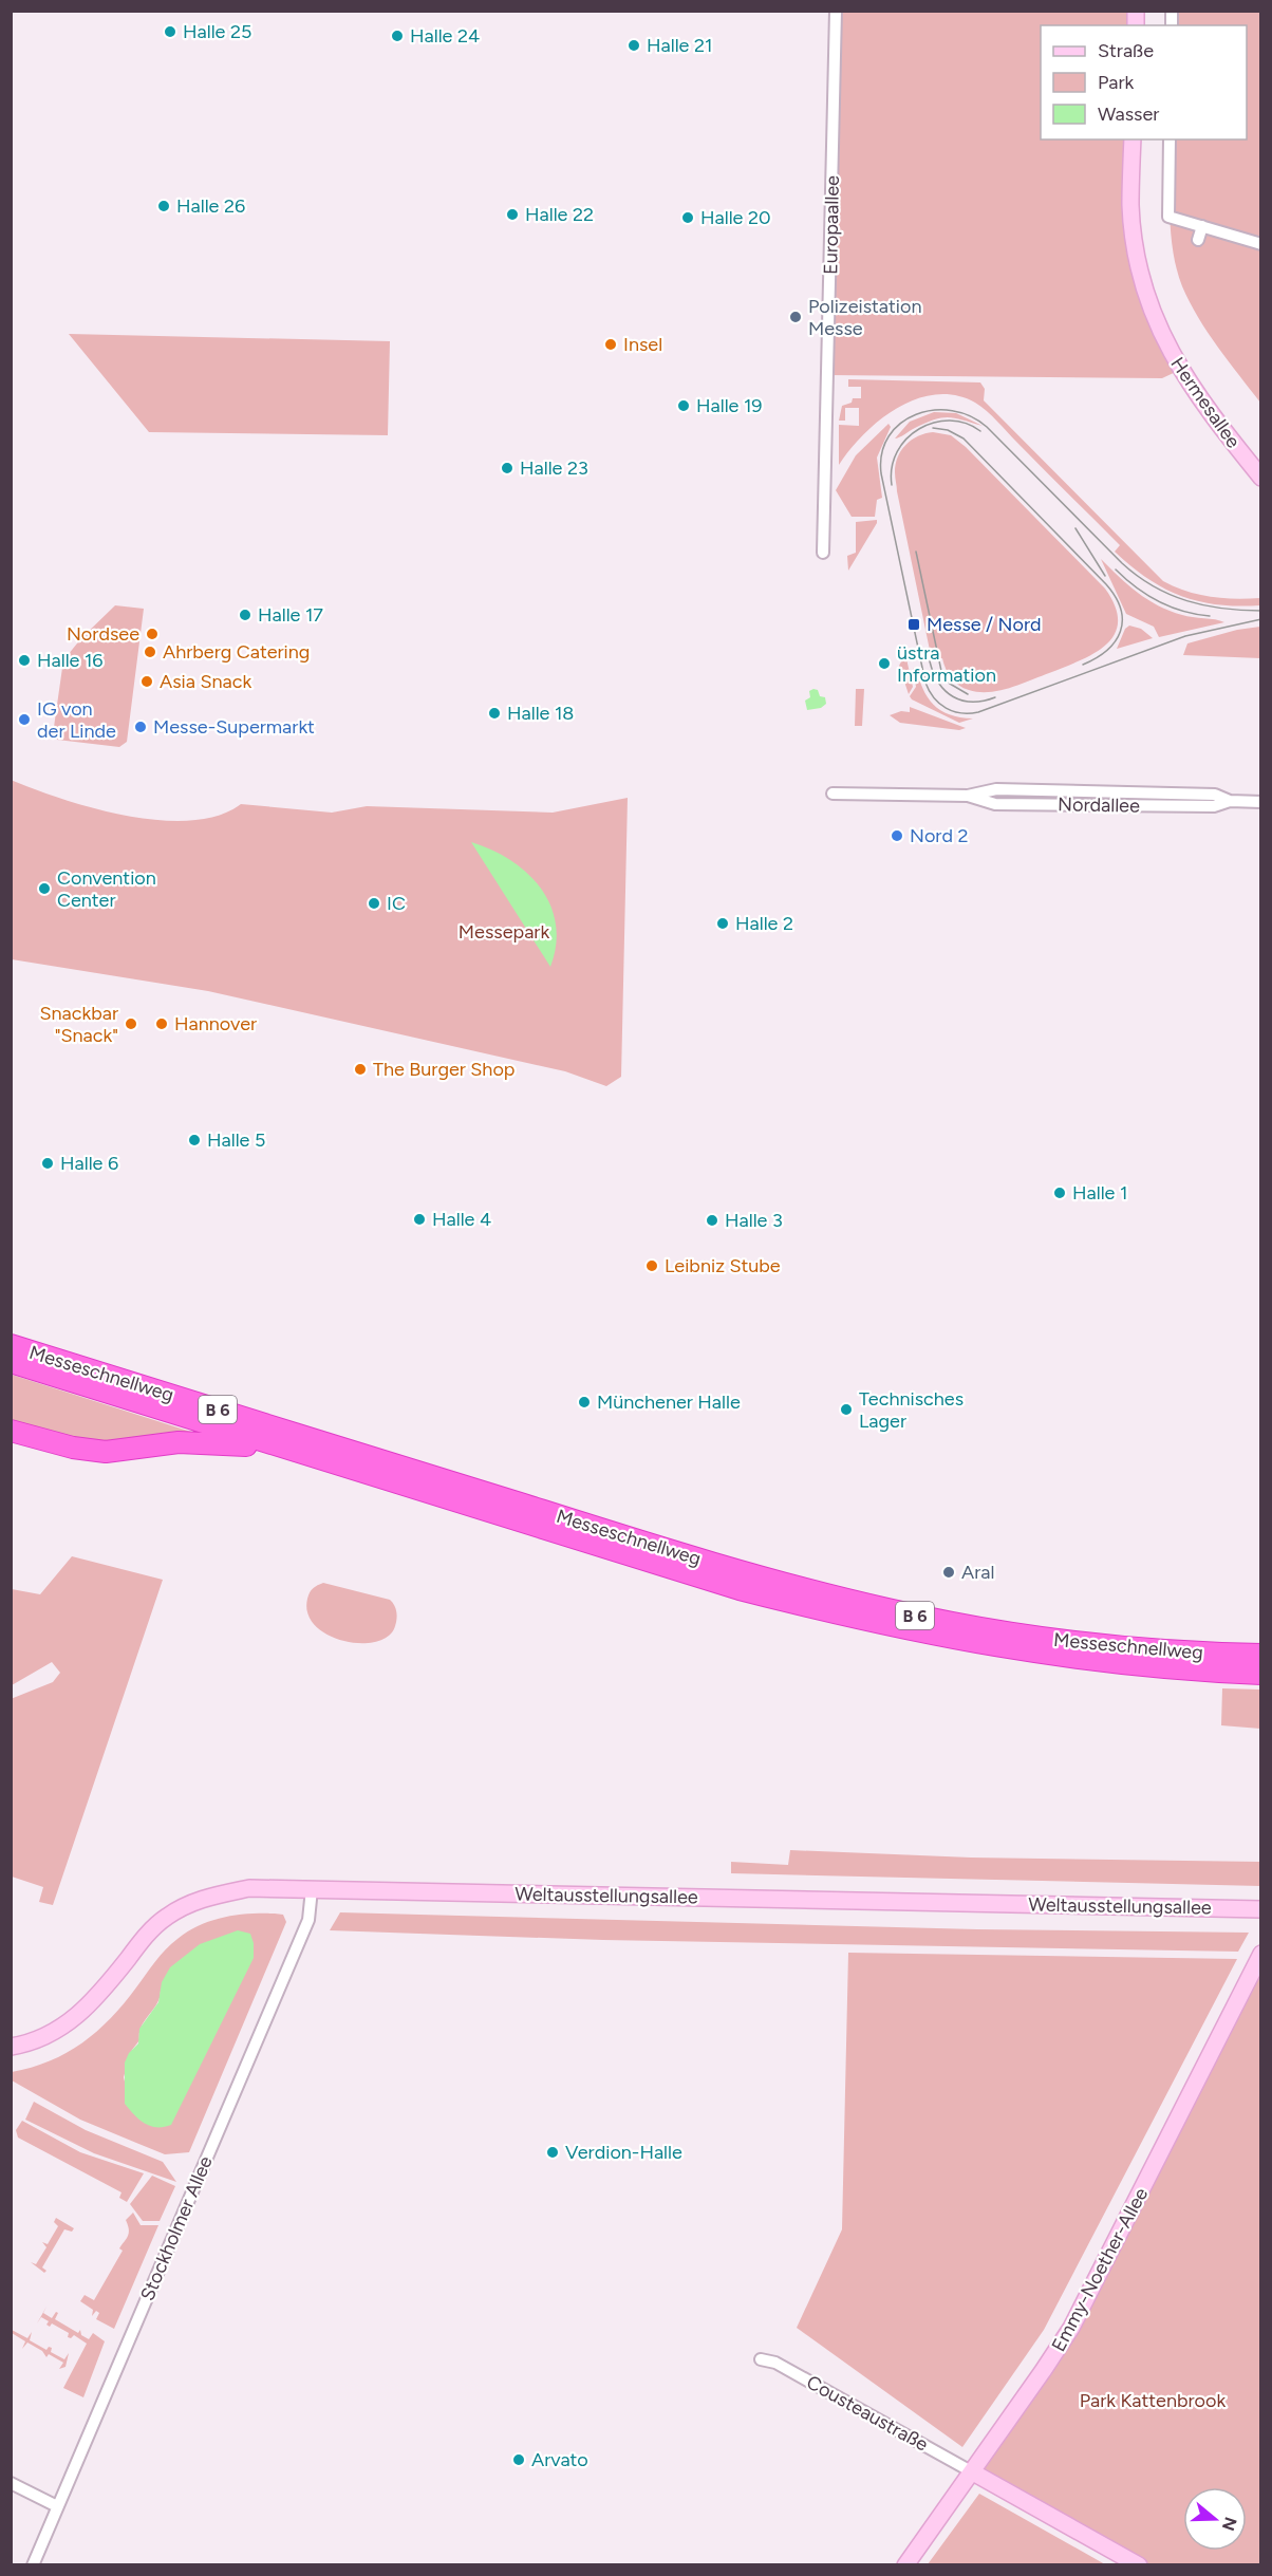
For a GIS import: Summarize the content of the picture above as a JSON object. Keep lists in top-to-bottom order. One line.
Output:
{"streets":{"highway":["Messeschnellweg","B 6"],"main road":["Hermesallee","Weltausstellungsallee","Emmy-Noether-Allee"],"street":["Europaallee","Nordallee","Stockholmer Allee","Cousteaustraße"]},"crossings":[["Weltausstellungsallee","Stockholmer Allee"],["Emmy-Noether-Allee","Cousteaustraße"]],"parks":["Messepark","Park Kattenbrook"],"places":{"other":["Halle 25","Halle 24","Halle 21","Halle 26","Halle 22","Halle 20","Polizeistation Messe","Insel","Halle 19","Halle 23","Halle 17","Nordsee","Ahrberg Catering","Halle 16","üstra Information","Asia Snack","Halle 18","IG von der Linde","Messe-Supermarkt","Nord 2","Convention Center","IC","Halle 2","Snackbar \"Snack\"","Hannover","The Burger Shop","Halle 5","Halle 6","Halle 1","Halle 4","Halle 3","Leibniz Stube","Münchener Halle","Technisches Lager","Aral","Verdion-Halle","Arvato"],"transit":["Messe / Nord"]},"legend":["Straße","Park","Wasser"],"north":"right"}
